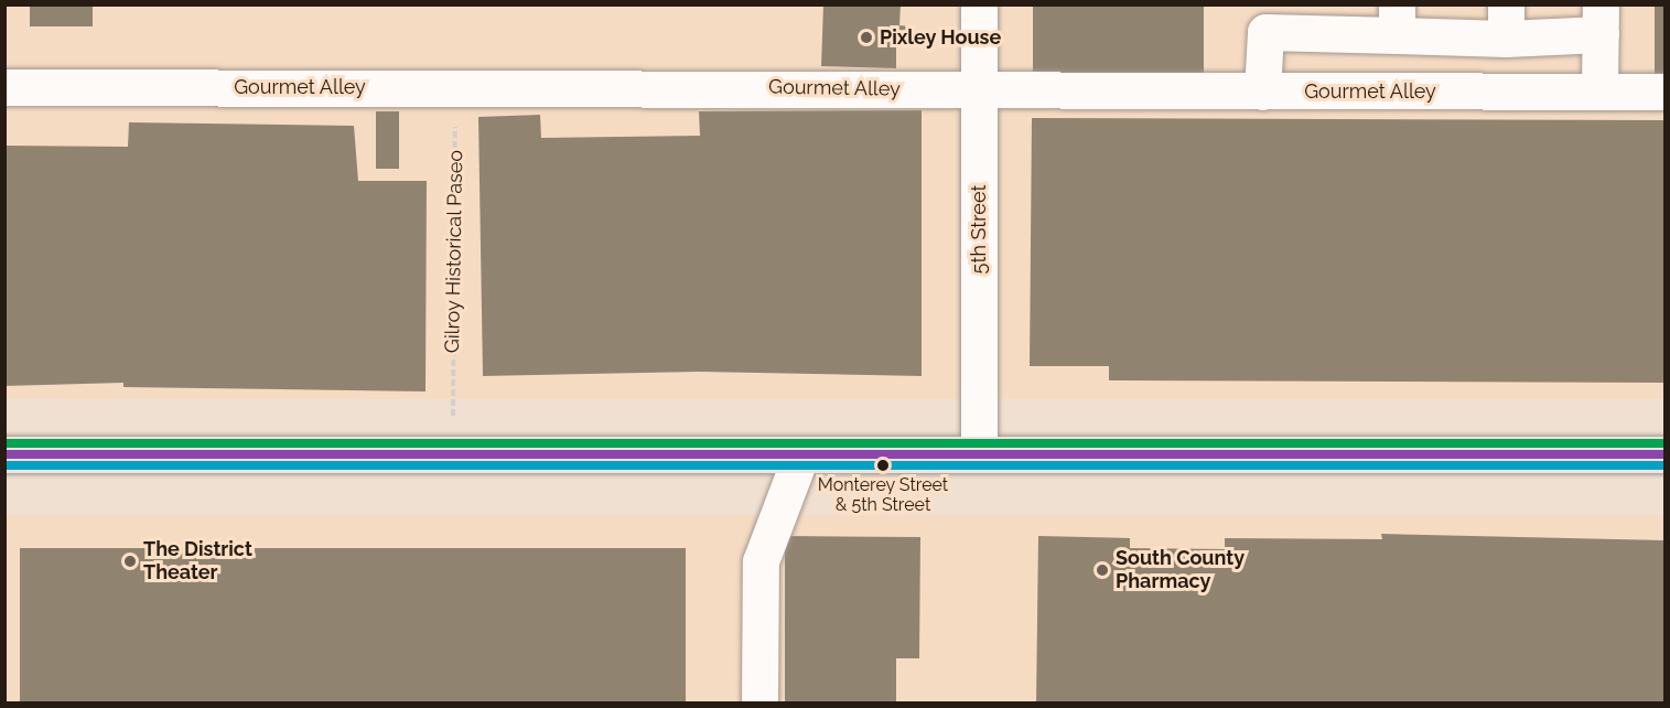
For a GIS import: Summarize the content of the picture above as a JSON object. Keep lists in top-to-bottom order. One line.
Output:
{"streets":{"street":["Gourmet Alley","5th Street"],"path":["Gilroy Historical Paseo"]},"crossings":[["Gourmet Alley","5th Street"],["Gourmet Alley","Gilroy Historical Paseo"]],"places":["Pixley House","Monterey Street & 5th Street","The District Theater","South County Pharmacy"]}
